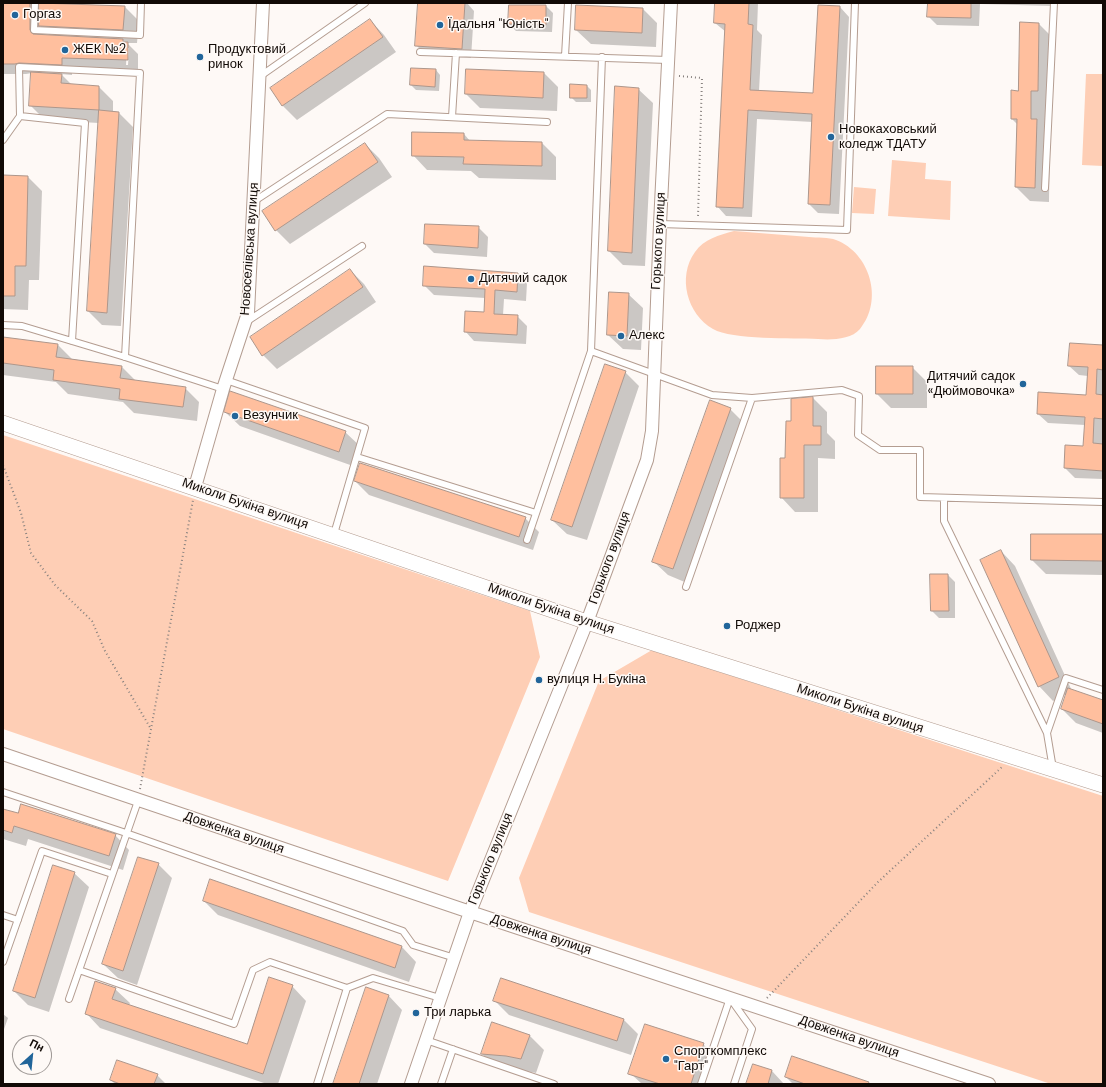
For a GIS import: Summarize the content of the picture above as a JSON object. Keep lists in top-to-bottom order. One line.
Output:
{"streets":{"street":["Горького вулиця","Новоселівська вулиця","Миколи Букіна вулиця","Довженка вулиця"]},"crossings":[["Горького вулиця","Миколи Букіна вулиця"],["Горького вулиця","Довженка вулиця"],["Новоселівська вулиця","Миколи Букіна вулиця"]],"places":["Горгаз","Їдальня \"Юність\"","ЖЕК №2","Продуктовий ринок","Новокаховський коледж ТДАТУ","Дитячий садок","Алекс","Дитячий садок «Дюймовочка»","Везунчик","Роджер","вулиця Н. Букіна","Три ларька","Спорткомплекс \"Гарт\""],"north":"top right"}
